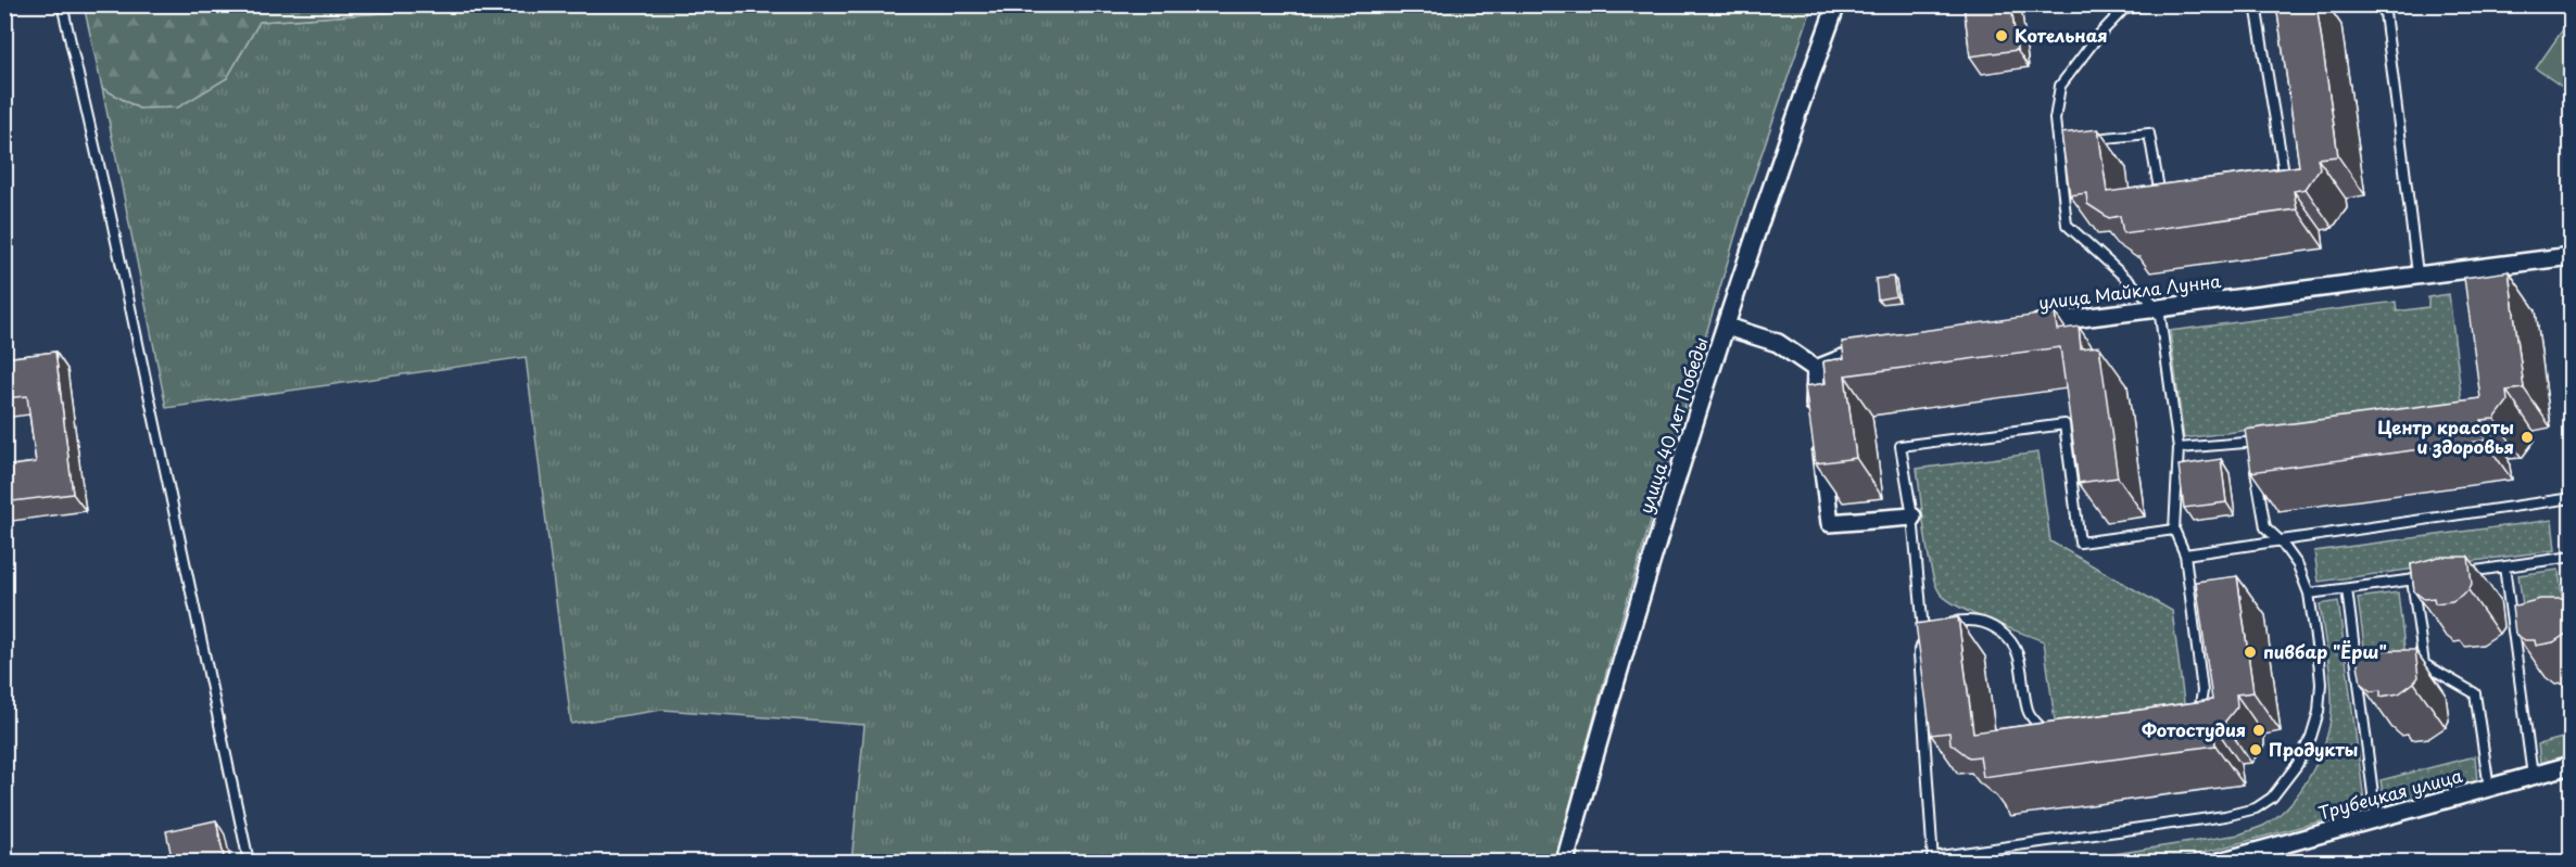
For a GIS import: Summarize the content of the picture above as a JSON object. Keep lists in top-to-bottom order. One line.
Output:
{"streets":{"street":["улица Майкла Лунна","улица 40 лет Победы","Трубецкая улица"]},"places":["Котельная","Центр красоты и здоровья","пивбар \"Ёрш\"","Фотостудия","Продукты"]}
